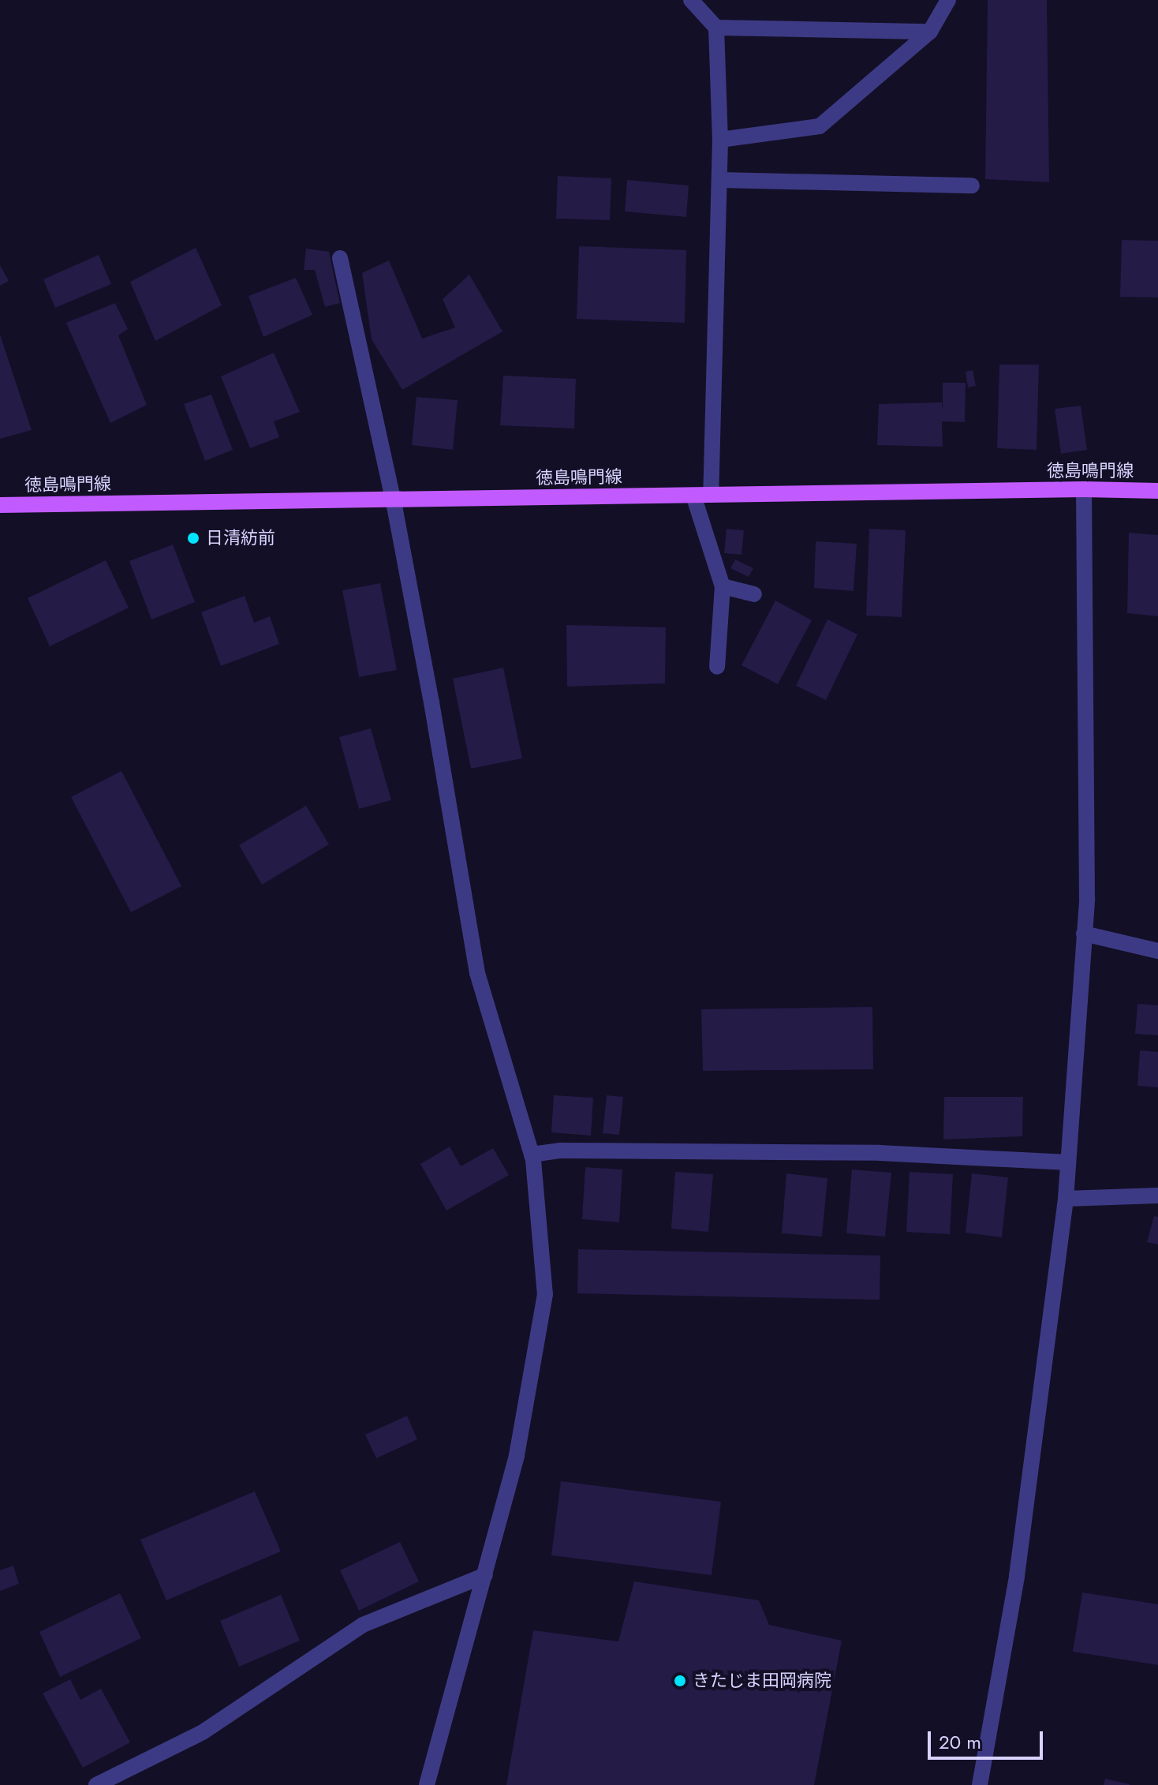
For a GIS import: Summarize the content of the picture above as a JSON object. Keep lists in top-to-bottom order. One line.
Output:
{"streets":{"main road":["徳島鳴門線"]},"places":["日清紡前","きたじま田岡病院"],"scale_bar":"20 m"}
